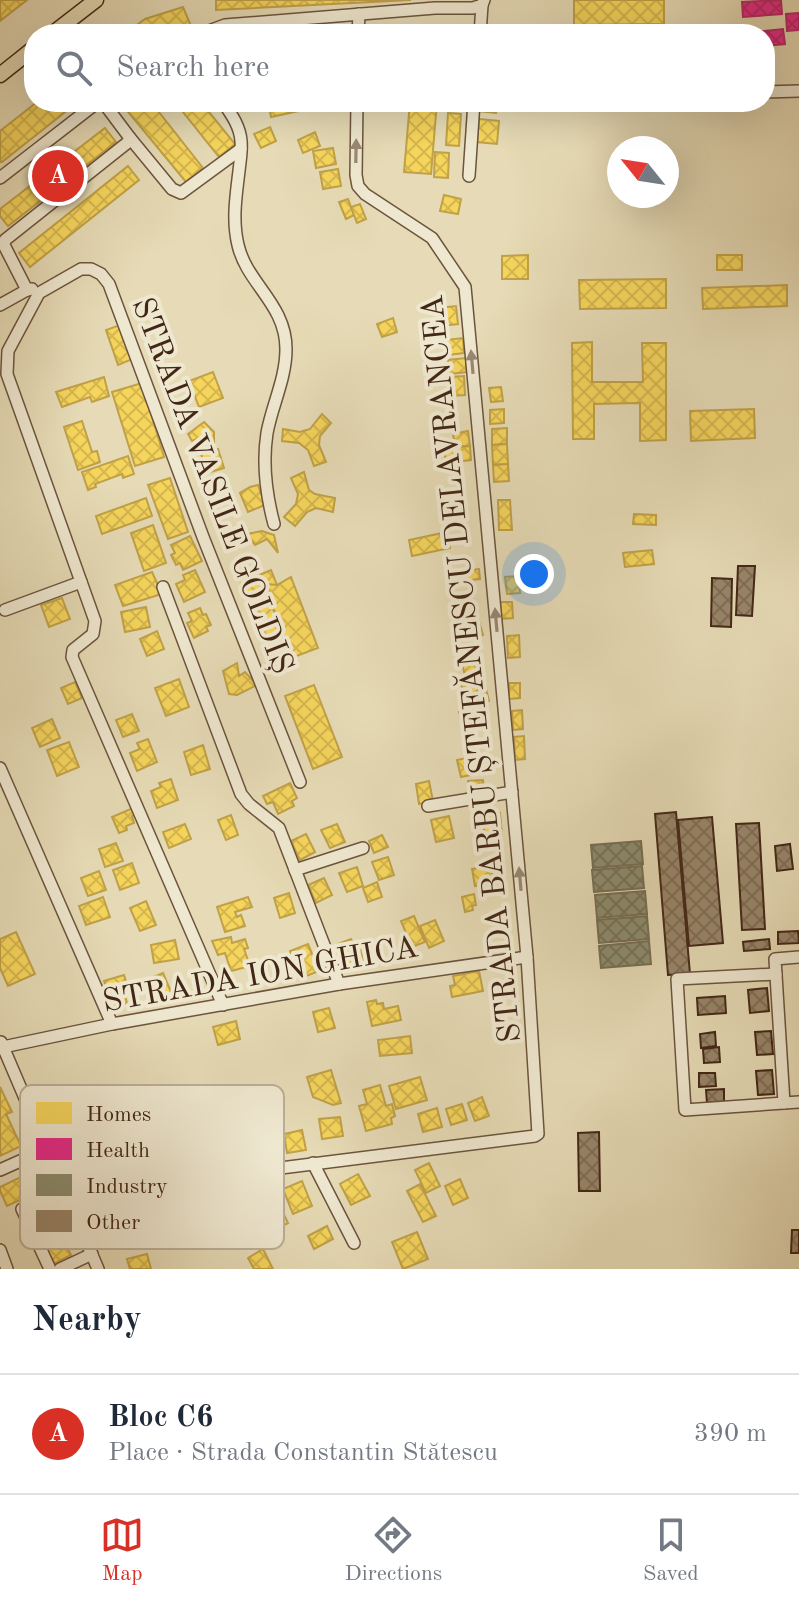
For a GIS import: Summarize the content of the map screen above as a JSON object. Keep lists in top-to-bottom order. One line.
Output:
{"streets":{"street":["STRADA VASILE GOLDIȘ","STRADA BARBU ȘTEFĂNESCU DELAVRANCEA","STRADA ION GHICA"]},"crossings":[["STRADA BARBU ȘTEFĂNESCU DELAVRANCEA","STRADA ION GHICA"]],"one_way":["STRADA BARBU ȘTEFĂNESCU DELAVRANCEA"],"legend":["Homes","Health","Industry","Other"],"north":"top left","page":{"search":"Search here","pins":"A","heading":"Nearby","list":[{"mark":"A","name":"Bloc C6","note":"Place · Strada Constantin Stătescu","value":"390 m"}],"nav":["Map","Directions","Saved"]}}
